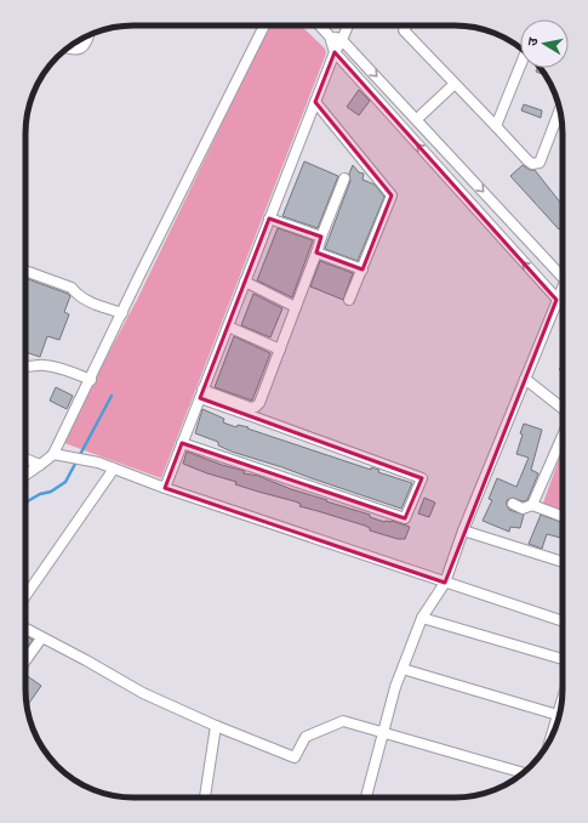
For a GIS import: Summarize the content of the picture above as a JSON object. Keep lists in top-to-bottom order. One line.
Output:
{"north":"left"}
